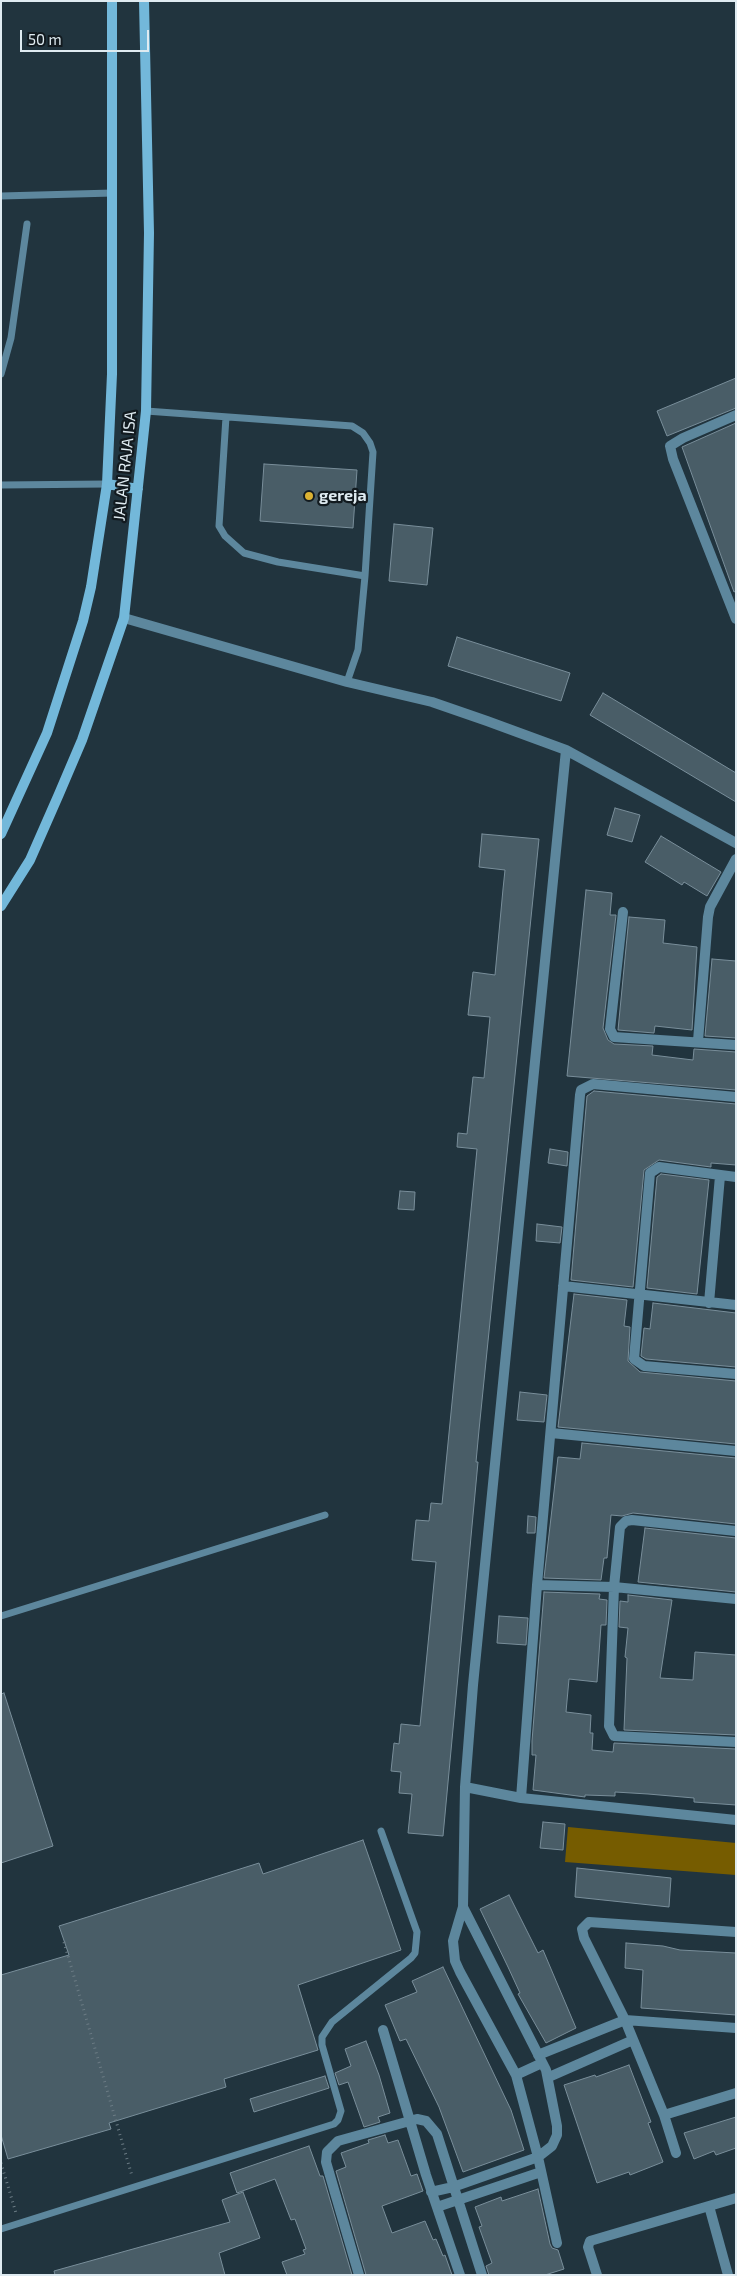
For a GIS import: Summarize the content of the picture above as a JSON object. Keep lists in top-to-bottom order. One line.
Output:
{"streets":{"main road":["JALAN RAJA ISA"]},"places":["gereja"],"scale_bar":"50 m"}
